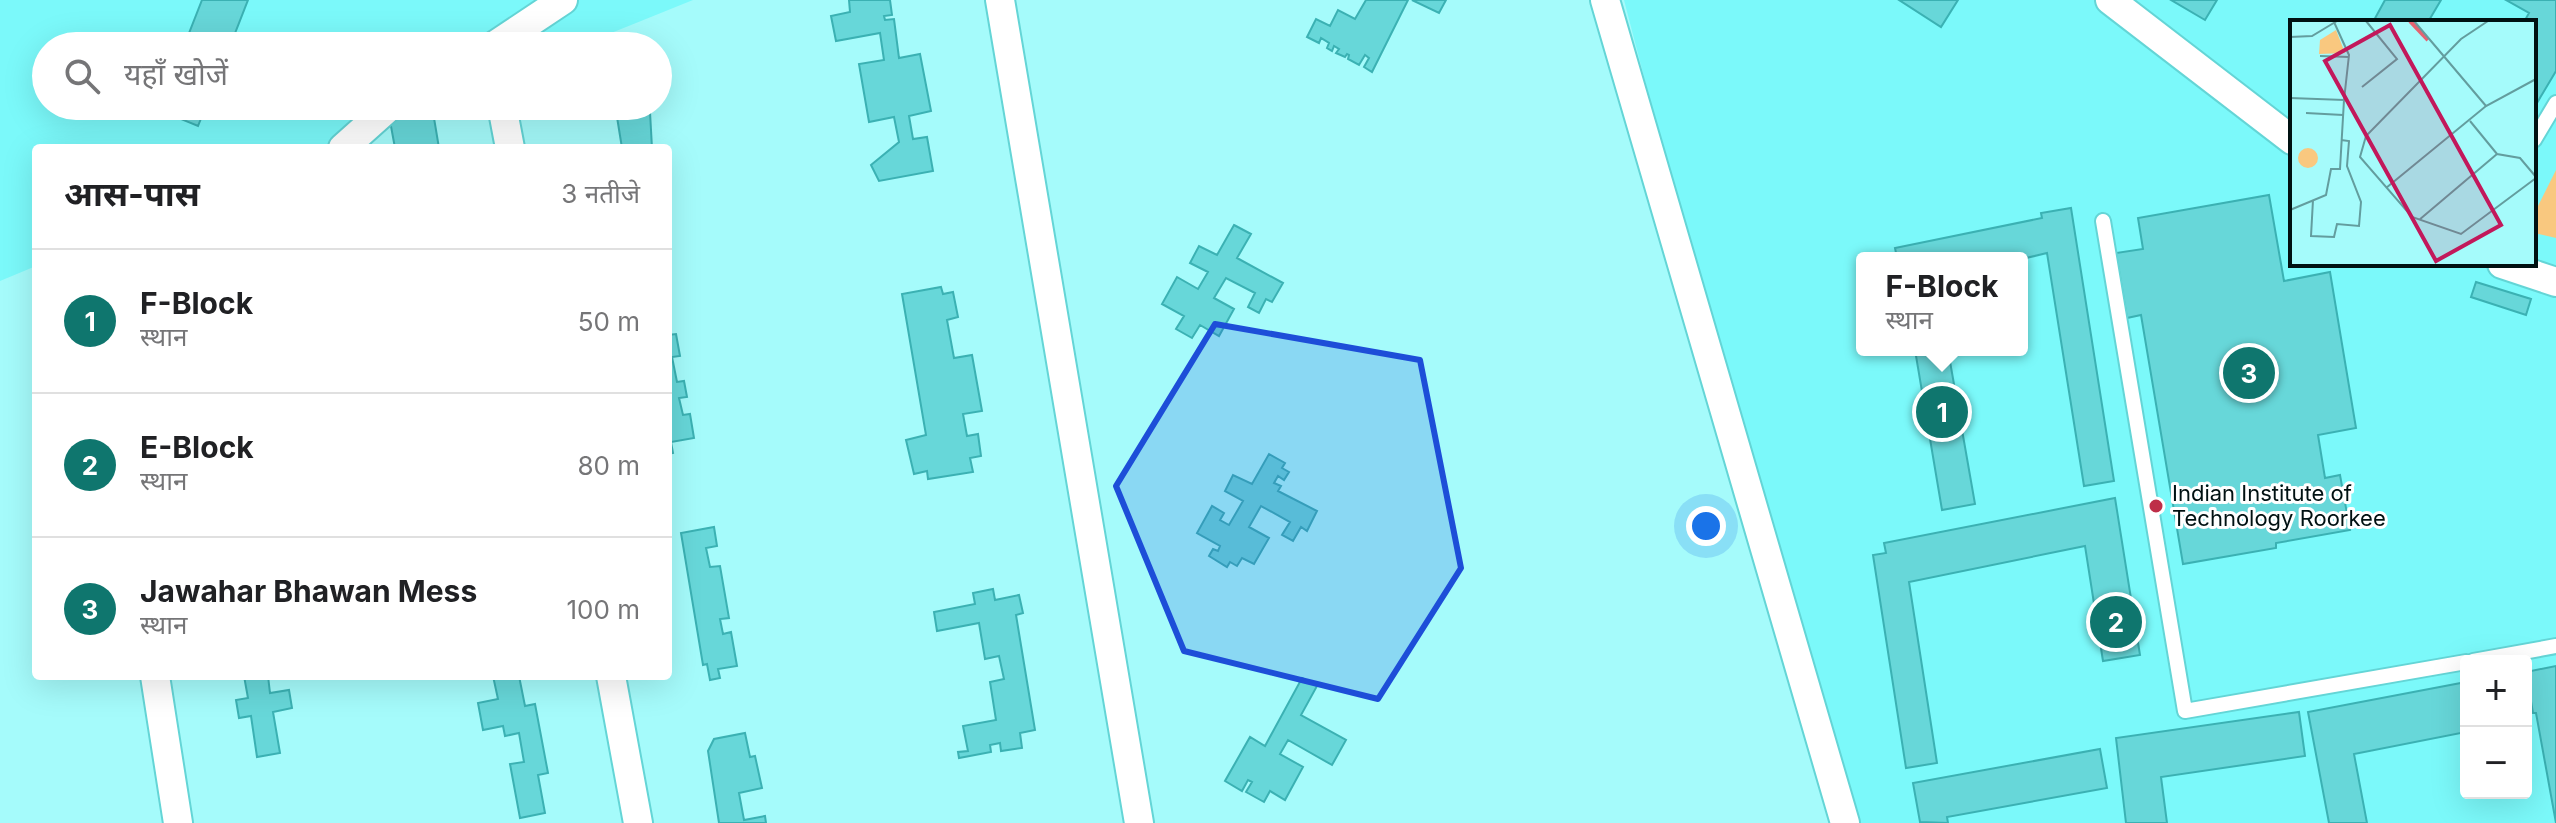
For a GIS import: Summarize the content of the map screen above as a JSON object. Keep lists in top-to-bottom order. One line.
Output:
{"places":["Indian Institute of Technology Roorkee"],"page":{"search":"यहाँ खोजें","heading":["आस-पास","3 नतीजे"],"list":[{"mark":"1","name":"F-Block","note":"स्थान","value":"50 m"},{"mark":"2","name":"E-Block","note":"स्थान","value":"80 m"},{"mark":"3","name":"Jawahar Bhawan Mess","note":"स्थान","value":"100 m"}],"popup":["F-Block","स्थान"],"pins":["3","1","2"],"map_buttons":["+","−"]}}
